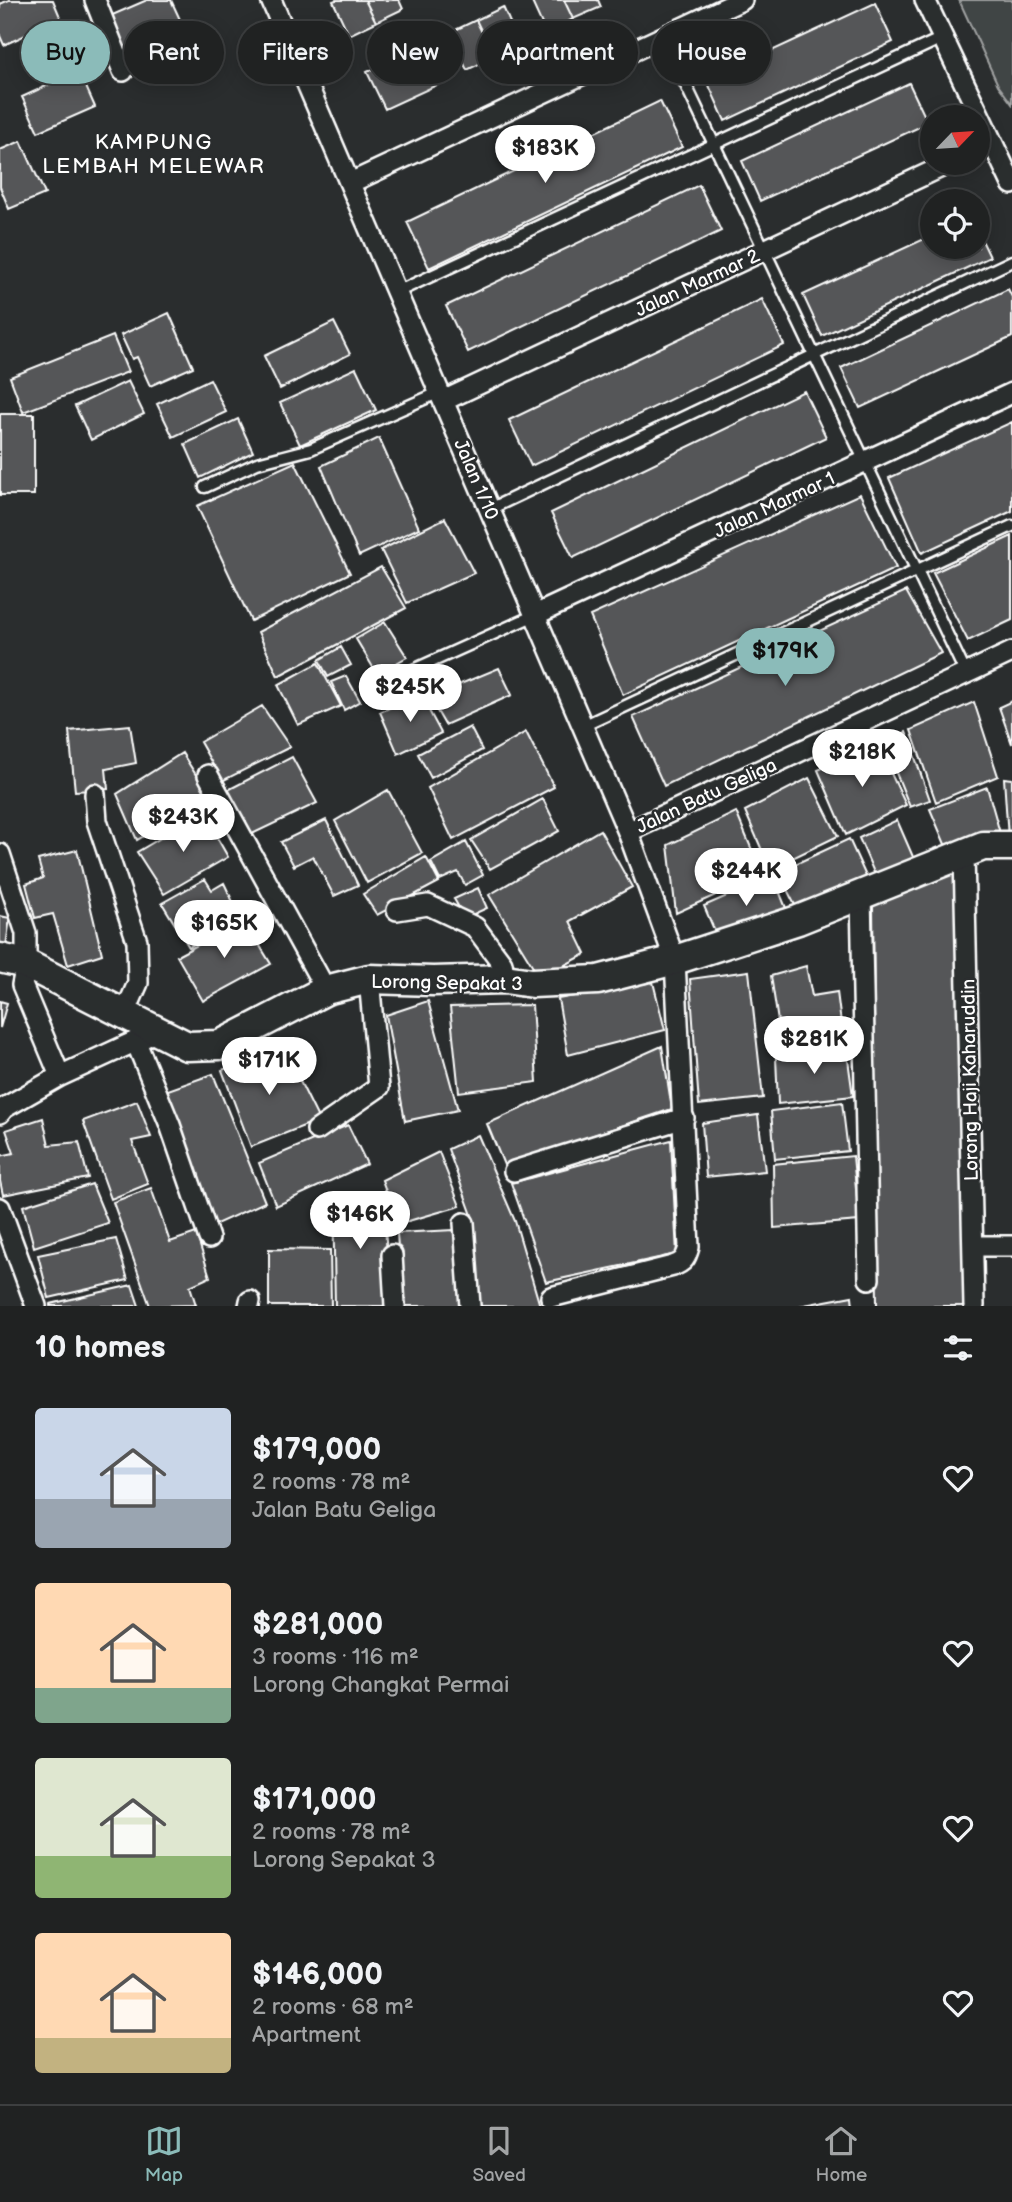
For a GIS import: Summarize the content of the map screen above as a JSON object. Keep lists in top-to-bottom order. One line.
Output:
{"streets":{"street":["Jalan Marmar 2","Jalan 1/10","Jalan Marmar 1","Jalan Batu Geliga","Lorong Sepakat 3","Lorong Haji Kaharuddin"]},"crossings":[["Jalan Marmar 2","Jalan 1/10"],["Jalan 1/10","Jalan Marmar 1"],["Jalan 1/10","Jalan Batu Geliga"],["Jalan 1/10","Lorong Sepakat 3"],["Lorong Sepakat 3","Lorong Haji Kaharuddin"]],"districts":["KAMPUNG LEMBAH MELEWAR"],"north":"top right","page":{"chip":["Buy","Rent","Filters","New","Apartment","House"],"price":["$183K","$179K","$245K","$218K","$243K","$244K","$165K","$281K","$171K","$146K"],"heading":"10 homes","list":[{"name":"$179,000","note":"2 rooms · 78 m² · Jalan Batu Geliga"},{"name":"$281,000","note":"3 rooms · 116 m² · Lorong Changkat Permai"},{"name":"$171,000","note":"2 rooms · 78 m² · Lorong Sepakat 3"},{"name":"$146,000","note":"2 rooms · 68 m² · Apartment"}],"tabs":["Map","Saved","Home"]}}
